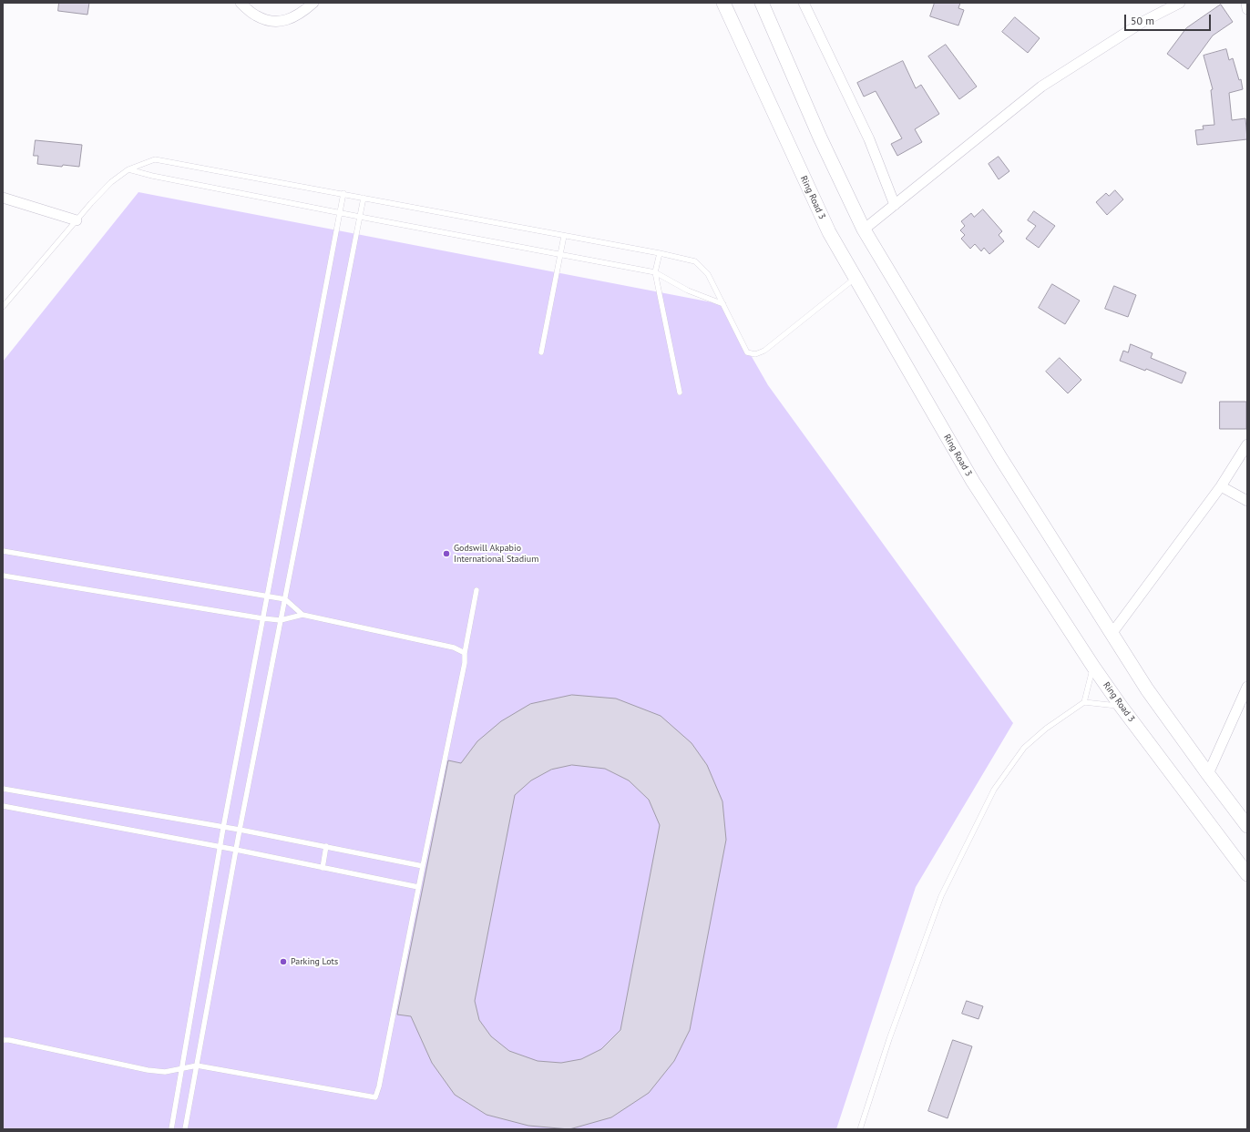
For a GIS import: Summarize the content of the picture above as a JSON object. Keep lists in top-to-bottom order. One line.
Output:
{"streets":{"main road":["Ring Road 3"]},"places":["Godswill Akpabio International Stadium","Parking Lots"],"scale_bar":"50 m"}
